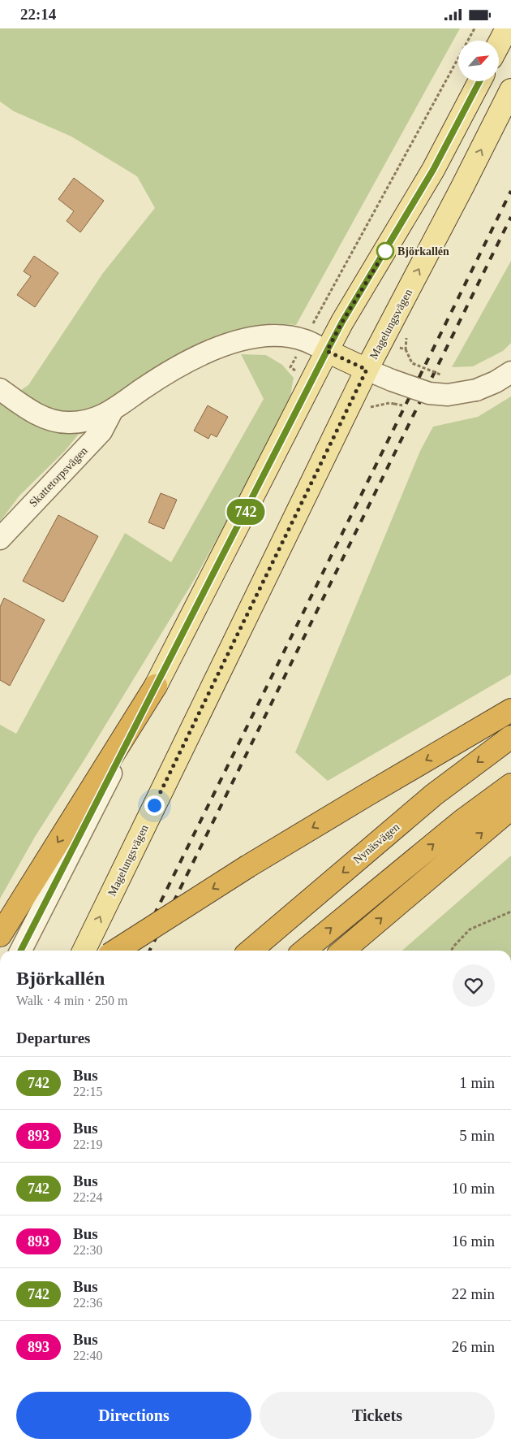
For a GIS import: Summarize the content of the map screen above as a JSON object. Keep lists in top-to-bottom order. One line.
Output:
{"streets":{"highway":["Nynäsvägen"],"main road":["Magelungsvägen"],"street":["Skattetorpsvägen"]},"places":["Björkallén"],"lines":["bus line 742"],"north":"top right","page":{"status":"22:14","on_map":"742","heading":[["Björkallén","Walk · 4 min · 250 m"],"Departures"],"list":[{"mark":"742","name":"Bus","note":"22:15","value":"1 min"},{"mark":"893","name":"Bus","note":"22:19","value":"5 min"},{"mark":"742","name":"Bus","note":"22:24","value":"10 min"},{"mark":"893","name":"Bus","note":"22:30","value":"16 min"},{"mark":"742","name":"Bus","note":"22:36","value":"22 min"},{"mark":"893","name":"Bus","note":"22:40","value":"26 min"}],"buttons":["Directions","Tickets"]}}
